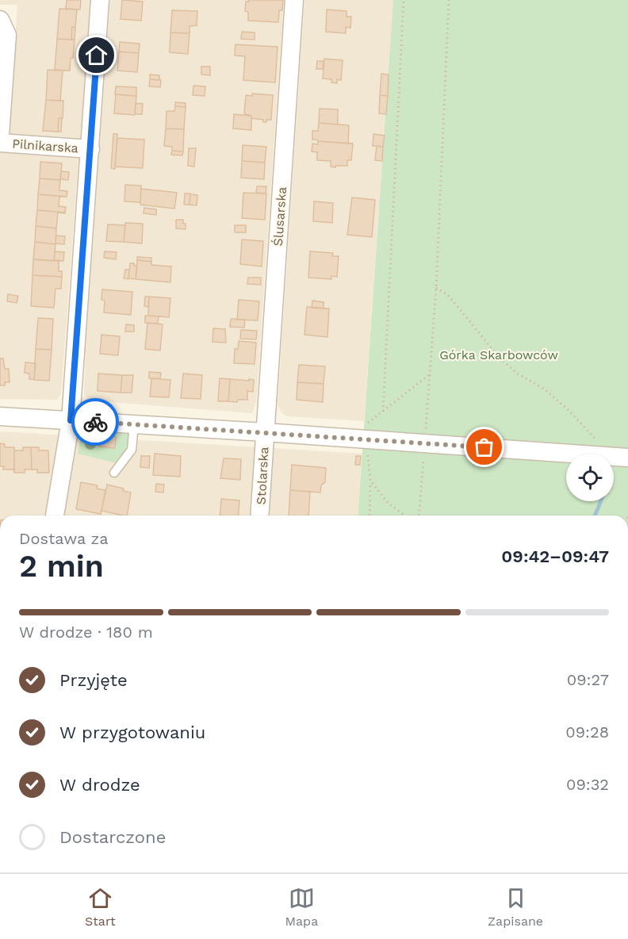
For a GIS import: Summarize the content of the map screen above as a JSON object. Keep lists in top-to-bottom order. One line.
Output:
{"streets":{"street":["Pilnikarska","Ślusarska","Stolarska"]},"crossings":[["Ślusarska","Stolarska"]],"parks":["Górka Skarbowców"],"page":{"heading":["2 min","Dostawa za","09:42–09:47"],"bar":"W drodze · 180 m","list":[["Przyjęte","09:27"],["W przygotowaniu","09:28"],["W drodze","09:32"],"Dostarczone"],"tabs":["Start","Mapa","Zapisane"]}}
